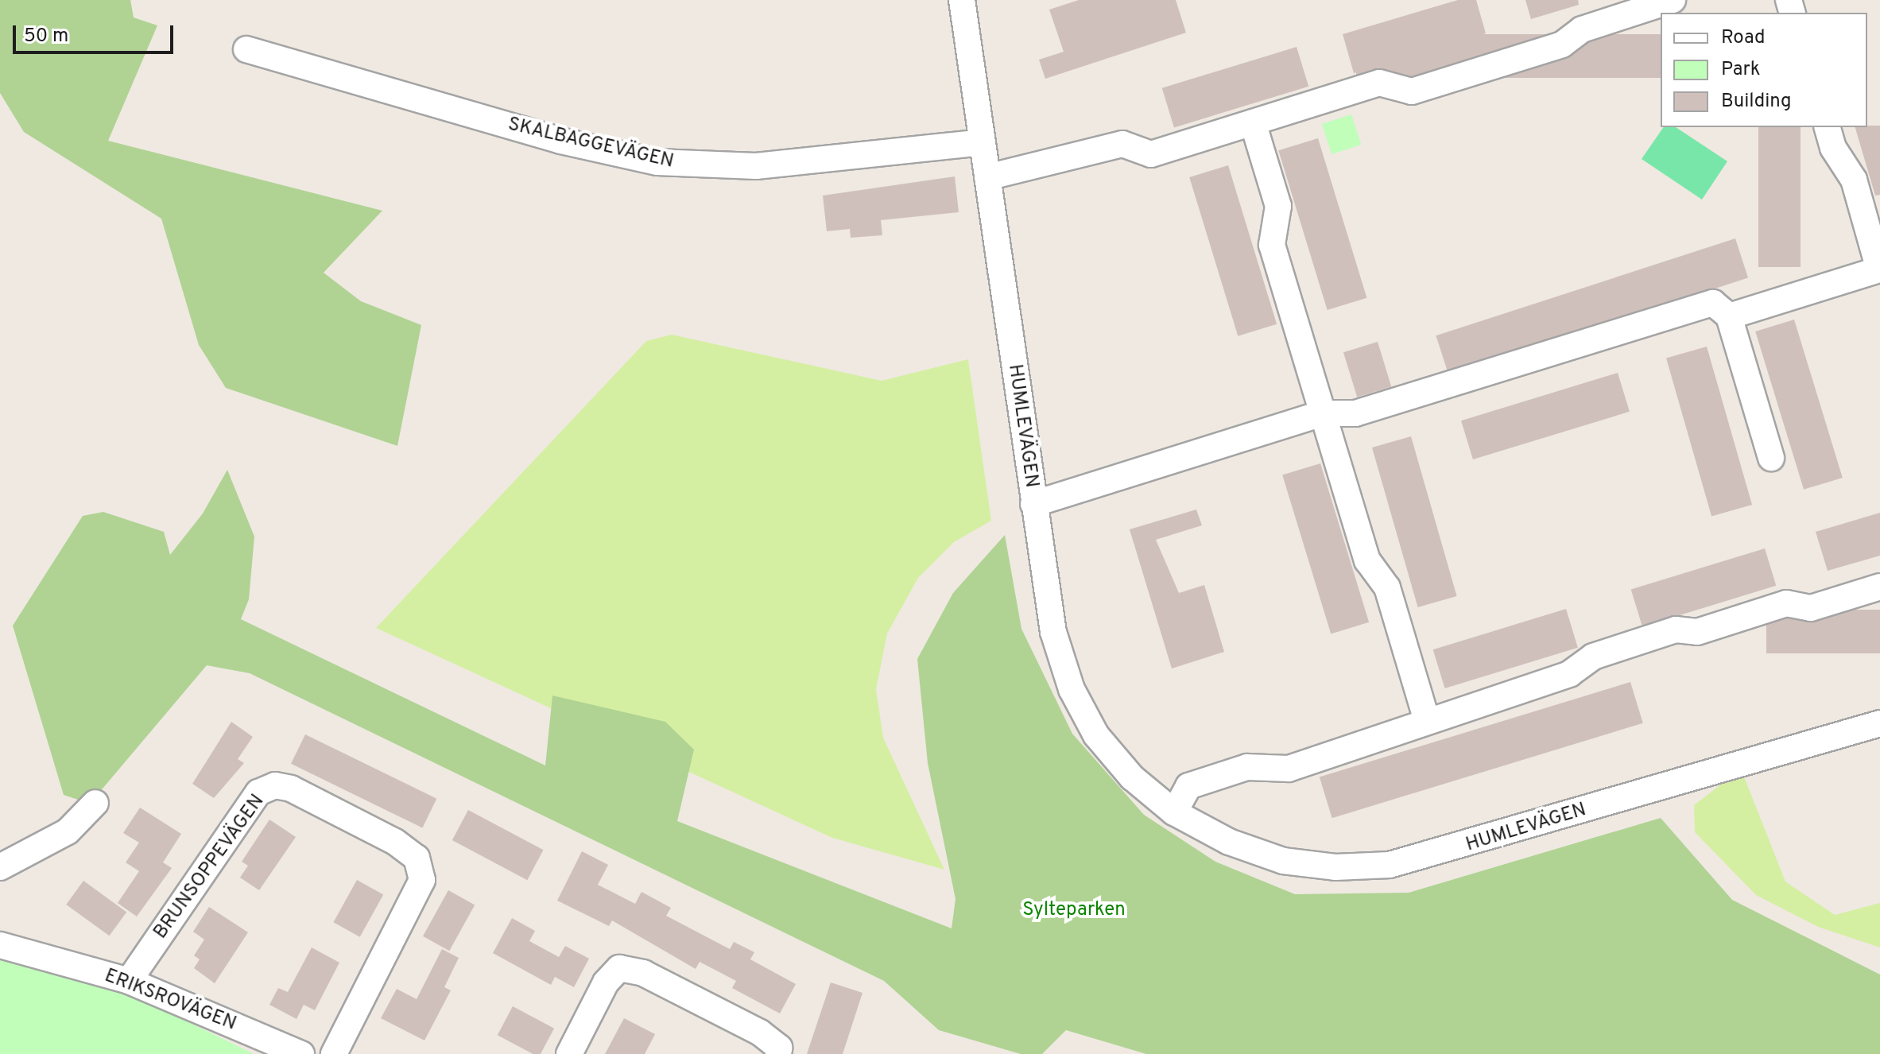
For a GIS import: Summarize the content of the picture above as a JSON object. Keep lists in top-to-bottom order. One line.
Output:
{"streets":{"street":["SKALBAGGEVÄGEN","HUMLEVÄGEN","BRUNSOPPEVÄGEN","ERIKSROVÄGEN"]},"crossings":[["SKALBAGGEVÄGEN","HUMLEVÄGEN"],["BRUNSOPPEVÄGEN","ERIKSROVÄGEN"]],"parks":["Sylteparken"],"legend":["Road","Park","Building"],"scale_bar":"50 m"}
